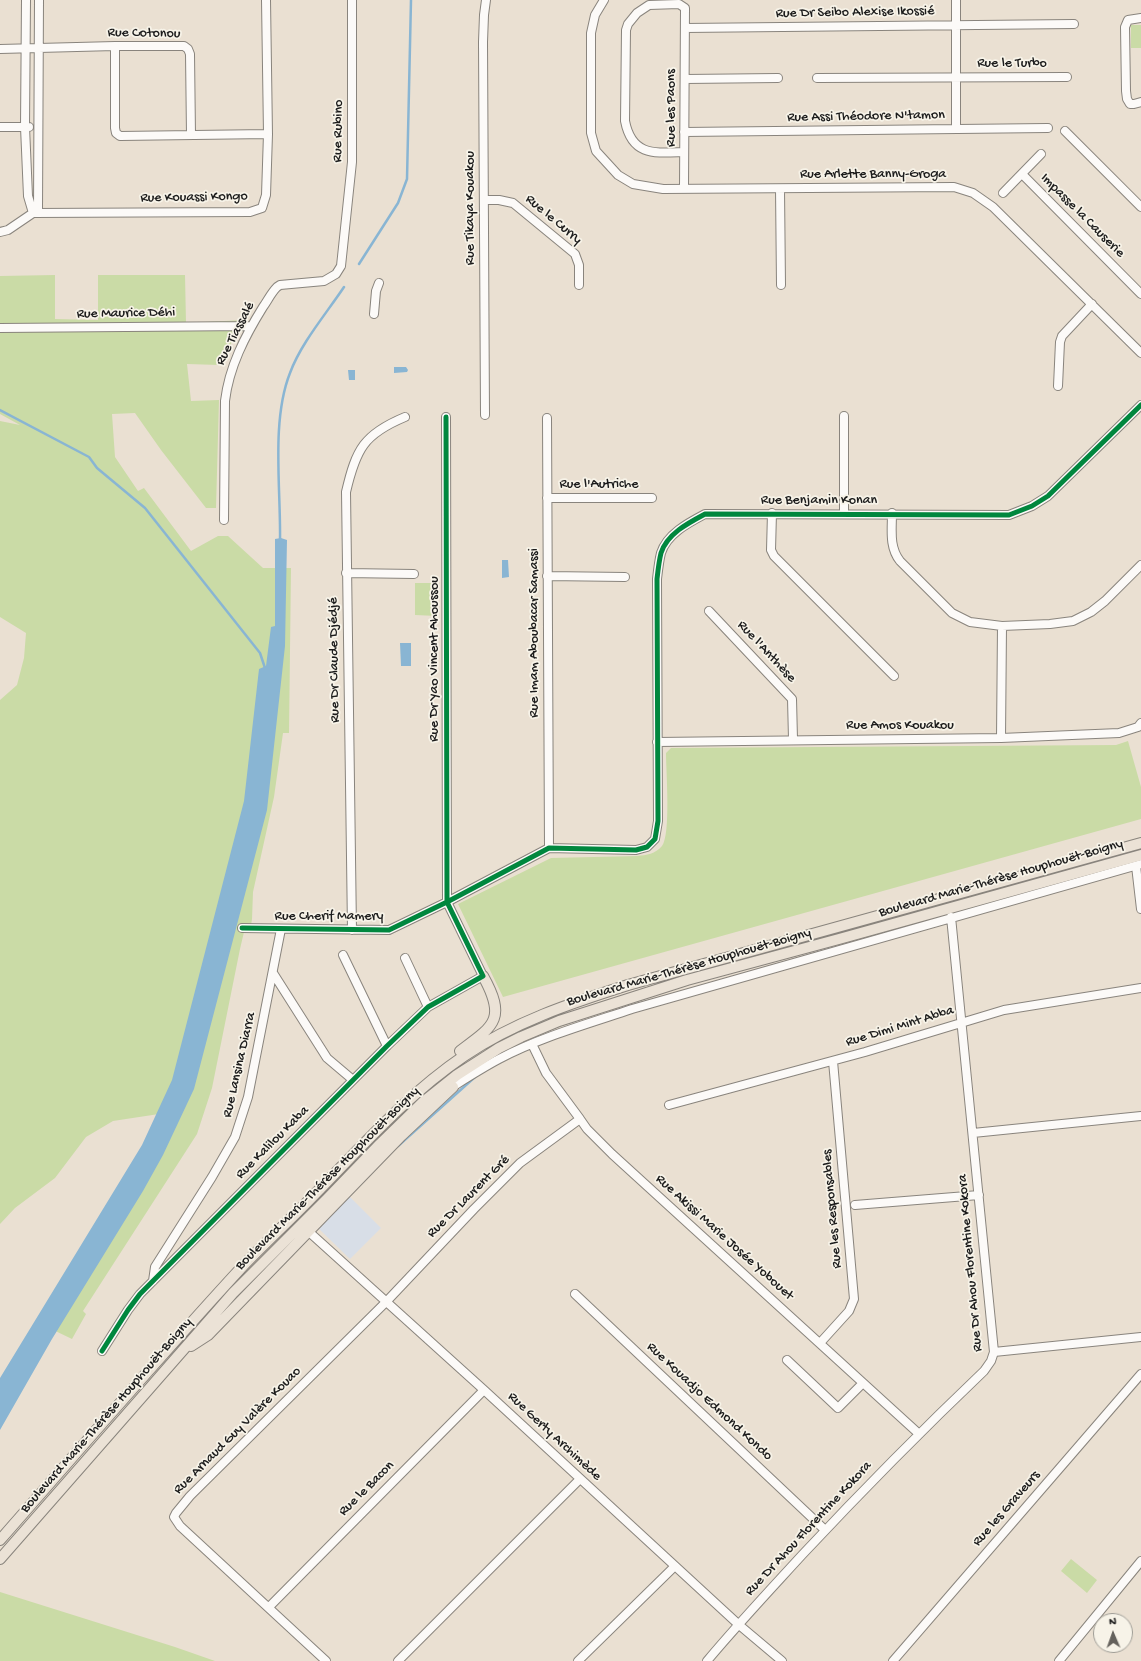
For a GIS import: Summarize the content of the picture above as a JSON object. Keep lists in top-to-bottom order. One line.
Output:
{"streets":{"main road":["Boulevard Marie-Thérèse Houphouët-Boigny"],"street":["Rue Dr Seibo Alexise Ikossié","Rue Cotonou","Rue le Turbo","Rue les Paons","Rue Assi Théodore N'tamon","Rue Rubino","Rue Arlette Banny-Groga","Rue Kouassi Kongo","Rue Tikaya Kouakou","Impasse la Causerie","Rue le Curry","Rue Maurice Déhi","Rue Tiassalé","Rue l'Autriche","Rue Benjamin Konan","Rue Imam Aboubacar Samassi","Rue l'Anthèse","Rue Dr Yao Vincent Ahoussou","Rue Dr Claude Djédjé","Rue Amos Kouakou","Rue Cherif Mamery","Rue Dimi Mint Abba","Rue Lansina Diarra","Rue Kalilou Kaba","Rue Dr Laurent Gré","Rue les Responsables","Rue Akissi Marie Josée Yobouet","Rue Dr Ahou Florentine Kokora","Rue Kouadjo Edmond Kondo","Rue Arnaud Guy Valère Kouao","Rue Gerty Archimède","Rue le Bacon","Rue les Graveurs"]},"crossings":[["Rue Dr Seibo Alexise Ikossié","Rue les Paons"],["Rue les Paons","Rue Assi Théodore N'tamon"],["Rue les Paons","Rue Arlette Banny-Groga"],["Rue Rubino","Rue Tiassalé"],["Rue Tikaya Kouakou","Rue le Curry"],["Rue Maurice Déhi","Rue Tiassalé"],["Rue l'Autriche","Rue Imam Aboubacar Samassi"],["Rue Benjamin Konan","Rue Amos Kouakou"],["Rue Benjamin Konan","Rue Cherif Mamery"],["Rue Imam Aboubacar Samassi","Rue Cherif Mamery"],["Rue l'Anthèse","Rue Amos Kouakou"],["Rue Dr Yao Vincent Ahoussou","Rue Cherif Mamery"],["Rue Dr Claude Djédjé","Rue Cherif Mamery"],["Rue Amos Kouakou","Rue Cherif Mamery"],["Rue Cherif Mamery","Rue Lansina Diarra"],["Rue Dimi Mint Abba","Rue les Responsables"],["Rue Dimi Mint Abba","Rue Dr Ahou Florentine Kokora"],["Rue Lansina Diarra","Rue Kalilou Kaba"],["Rue Dr Laurent Gré","Rue Akissi Marie Josée Yobouet"],["Rue Dr Laurent Gré","Rue Arnaud Guy Valère Kouao"],["Rue Dr Laurent Gré","Rue Gerty Archimède"],["Rue les Responsables","Rue Akissi Marie Josée Yobouet"],["Rue Akissi Marie Josée Yobouet","Rue Dr Ahou Florentine Kokora"],["Rue Dr Ahou Florentine Kokora","Rue Kouadjo Edmond Kondo"],["Rue Dr Ahou Florentine Kokora","Rue Gerty Archimède"],["Rue Arnaud Guy Valère Kouao","Rue Gerty Archimède"],["Rue Arnaud Guy Valère Kouao","Rue le Bacon"],["Rue Gerty Archimède","Rue le Bacon"]],"north":"top"}
